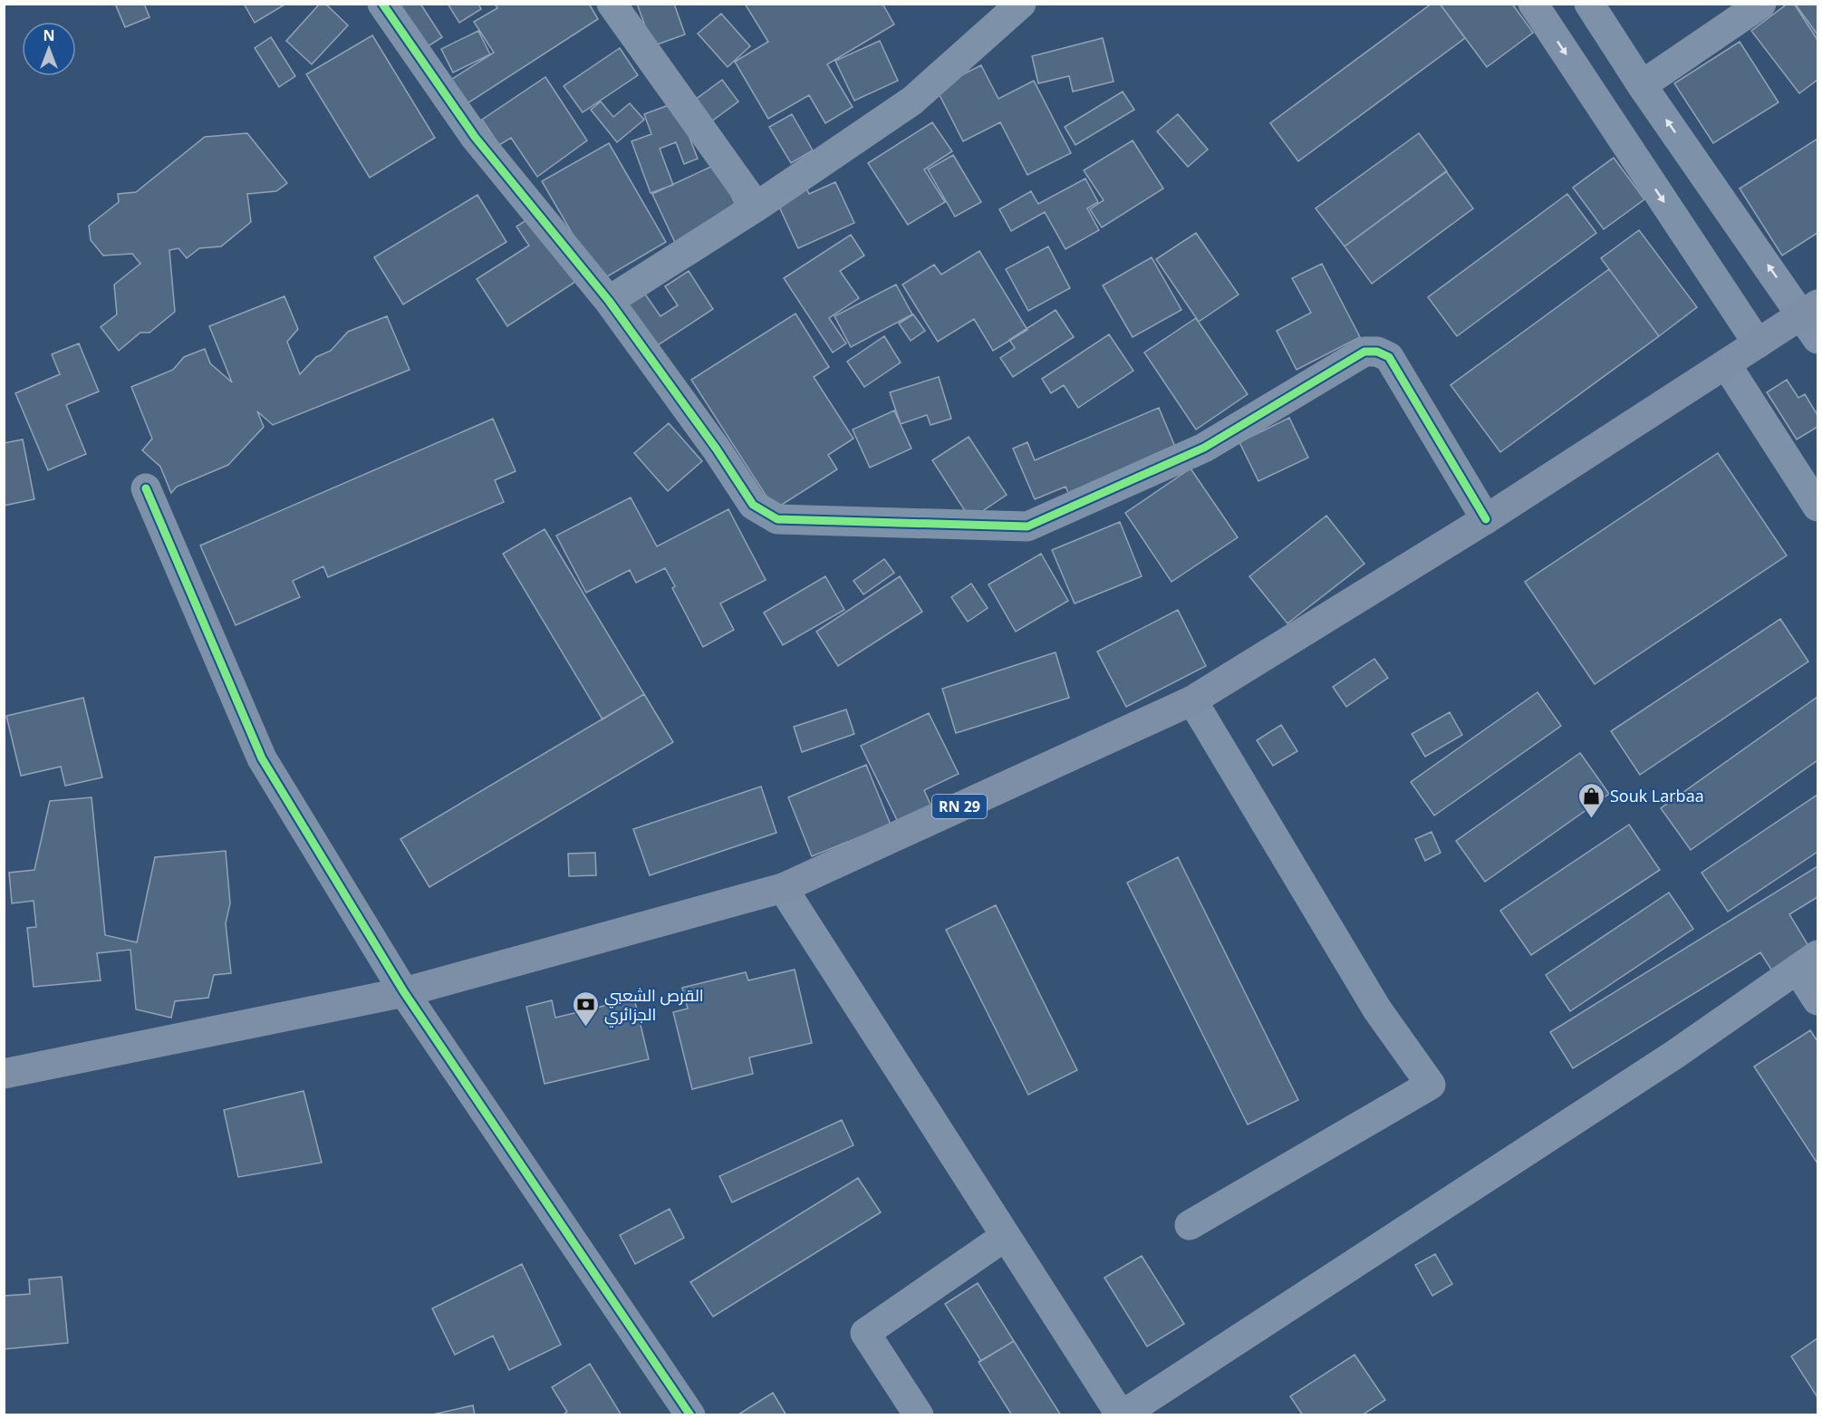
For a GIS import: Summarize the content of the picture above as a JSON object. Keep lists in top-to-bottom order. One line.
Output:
{"streets":{"main road":["RN 29"]},"places":{"shop":["Souk Larbaa"],"bank":["القرص الشعبي الجزائري"]},"north":"top"}
